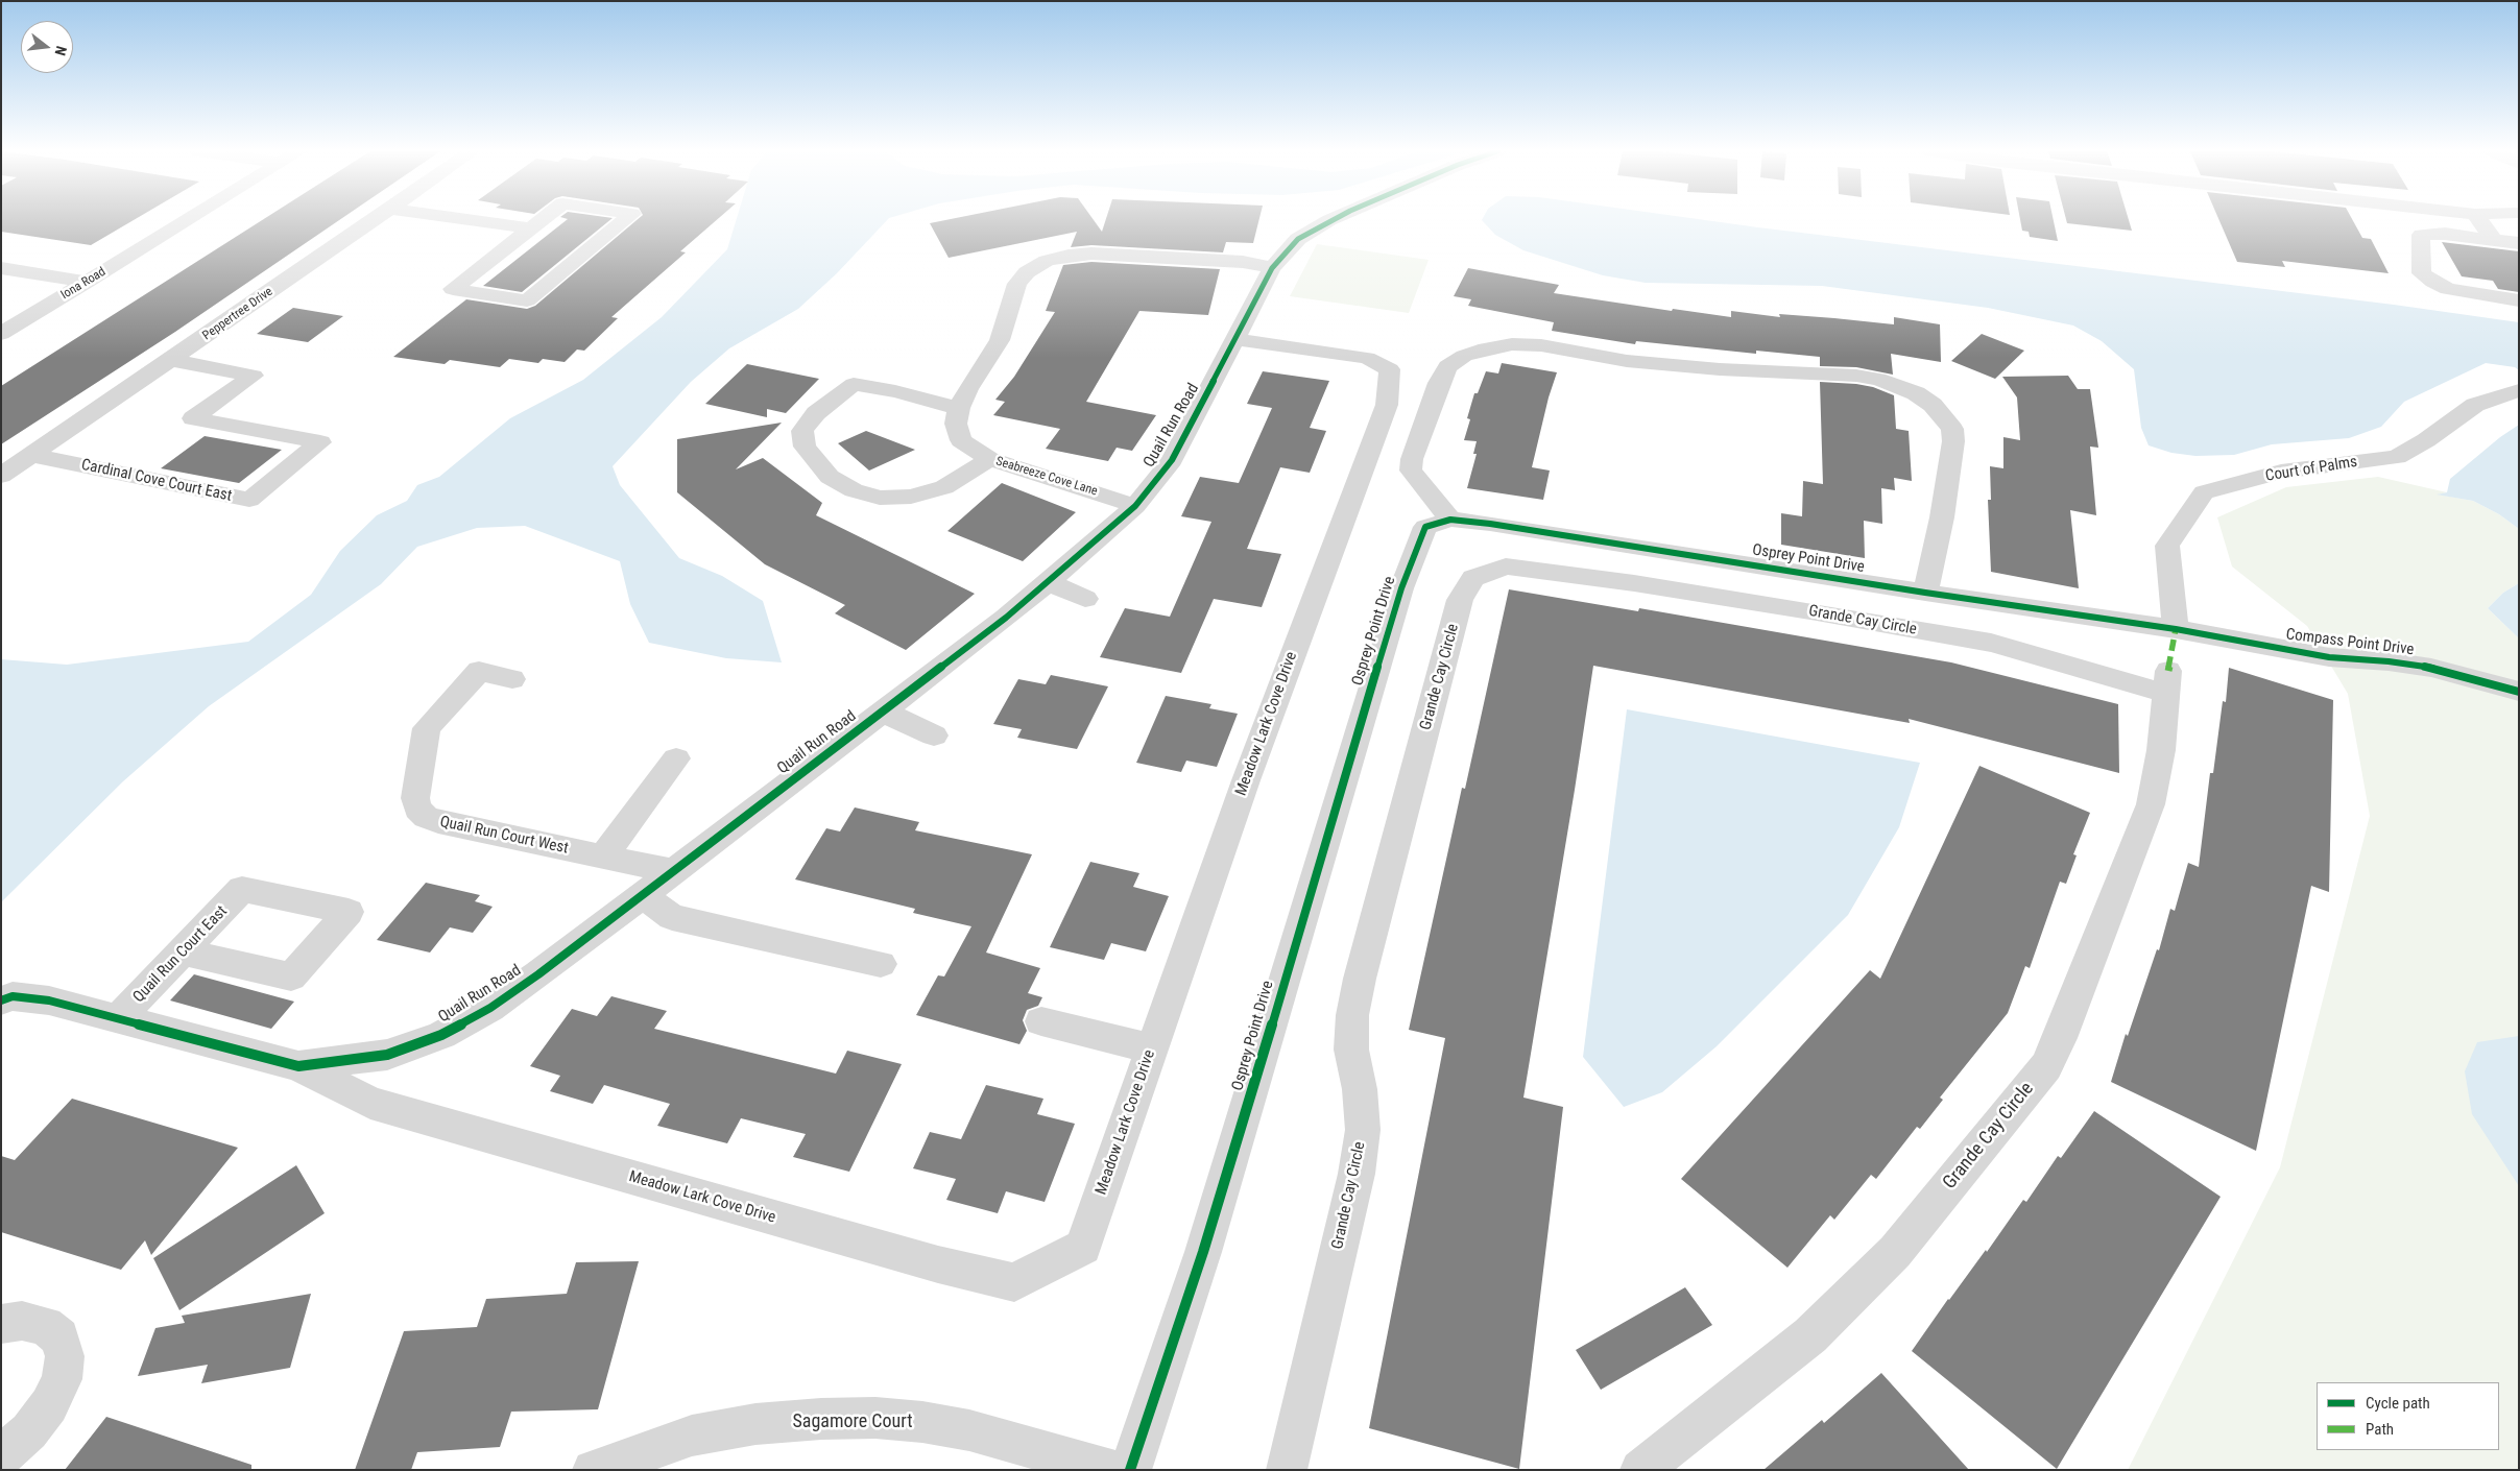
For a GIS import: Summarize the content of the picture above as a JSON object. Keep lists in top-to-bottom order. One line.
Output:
{"streets":{"street":["Iona Road","Peppertree Drive","Quail Run Road","Court of Palms","Seabreeze Cove Lane","Cardinal Cove Court East","Osprey Point Drive","Grande Cay Circle","Compass Point Drive","Meadow Lark Cove Drive","Quail Run Court West","Quail Run Court East","Sagamore Court"]},"crossings":[["Peppertree Drive","Cardinal Cove Court East"],["Quail Run Road","Seabreeze Cove Lane"],["Quail Run Road","Meadow Lark Cove Drive"],["Quail Run Road","Quail Run Court West"],["Quail Run Road","Quail Run Court East"],["Court of Palms","Osprey Point Drive"],["Court of Palms","Compass Point Drive"],["Osprey Point Drive","Compass Point Drive"]],"legend":["Cycle path","Path"],"north":"right"}
